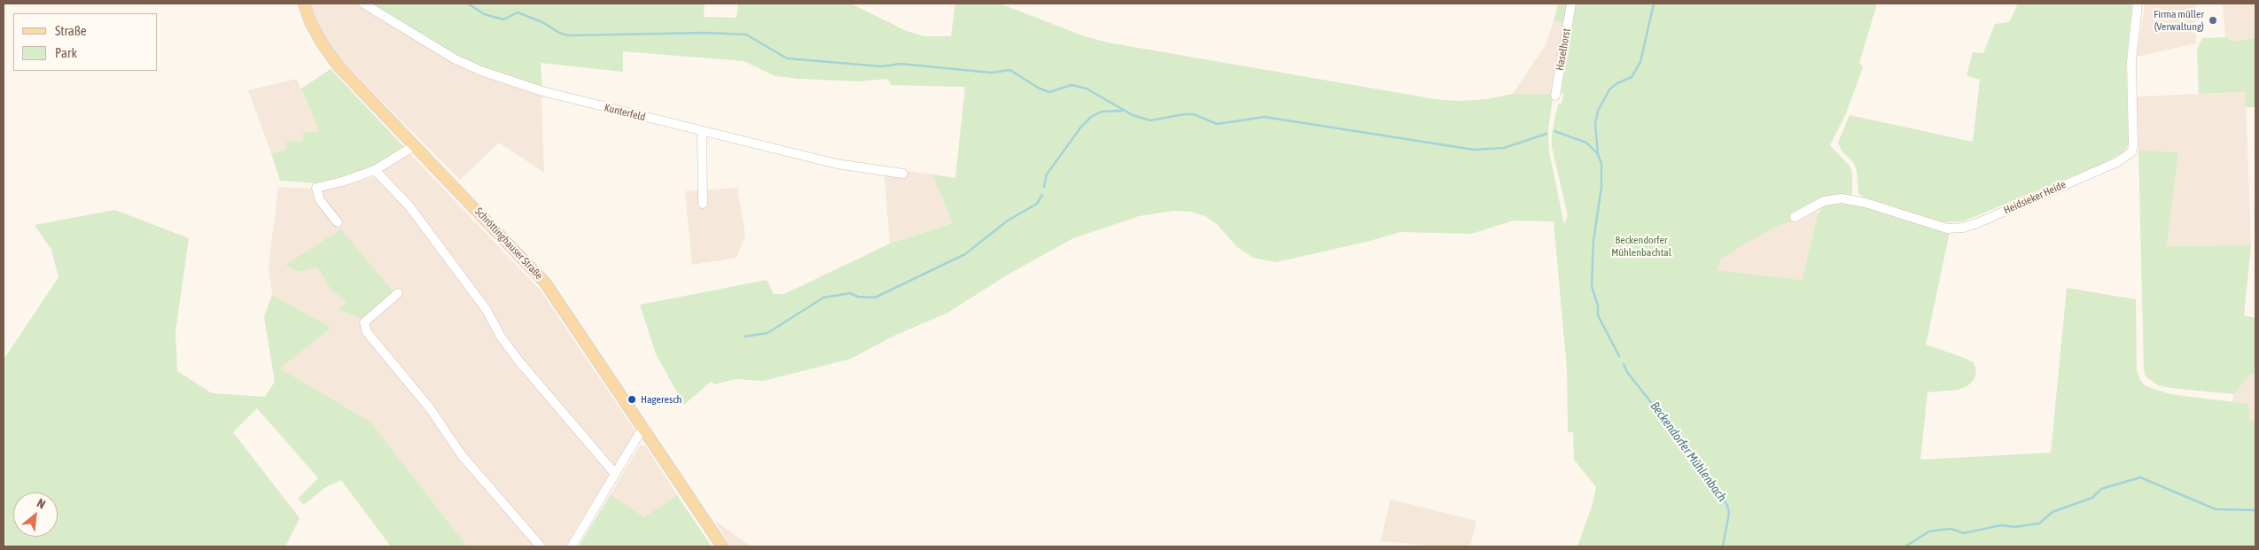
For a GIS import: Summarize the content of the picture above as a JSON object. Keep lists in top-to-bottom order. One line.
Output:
{"streets":{"main road":["Schröttinghauser Straße"],"street":["Haselhorst","Kunterfeld","Heidsieker Heide"]},"water":["Beckendorfer Mühlenbach"],"parks":["Beckendorfer Mühlenbachtal"],"places":["Firma müller (Verwaltung)","Hageresch"],"legend":["Straße","Park"],"north":"top right"}
